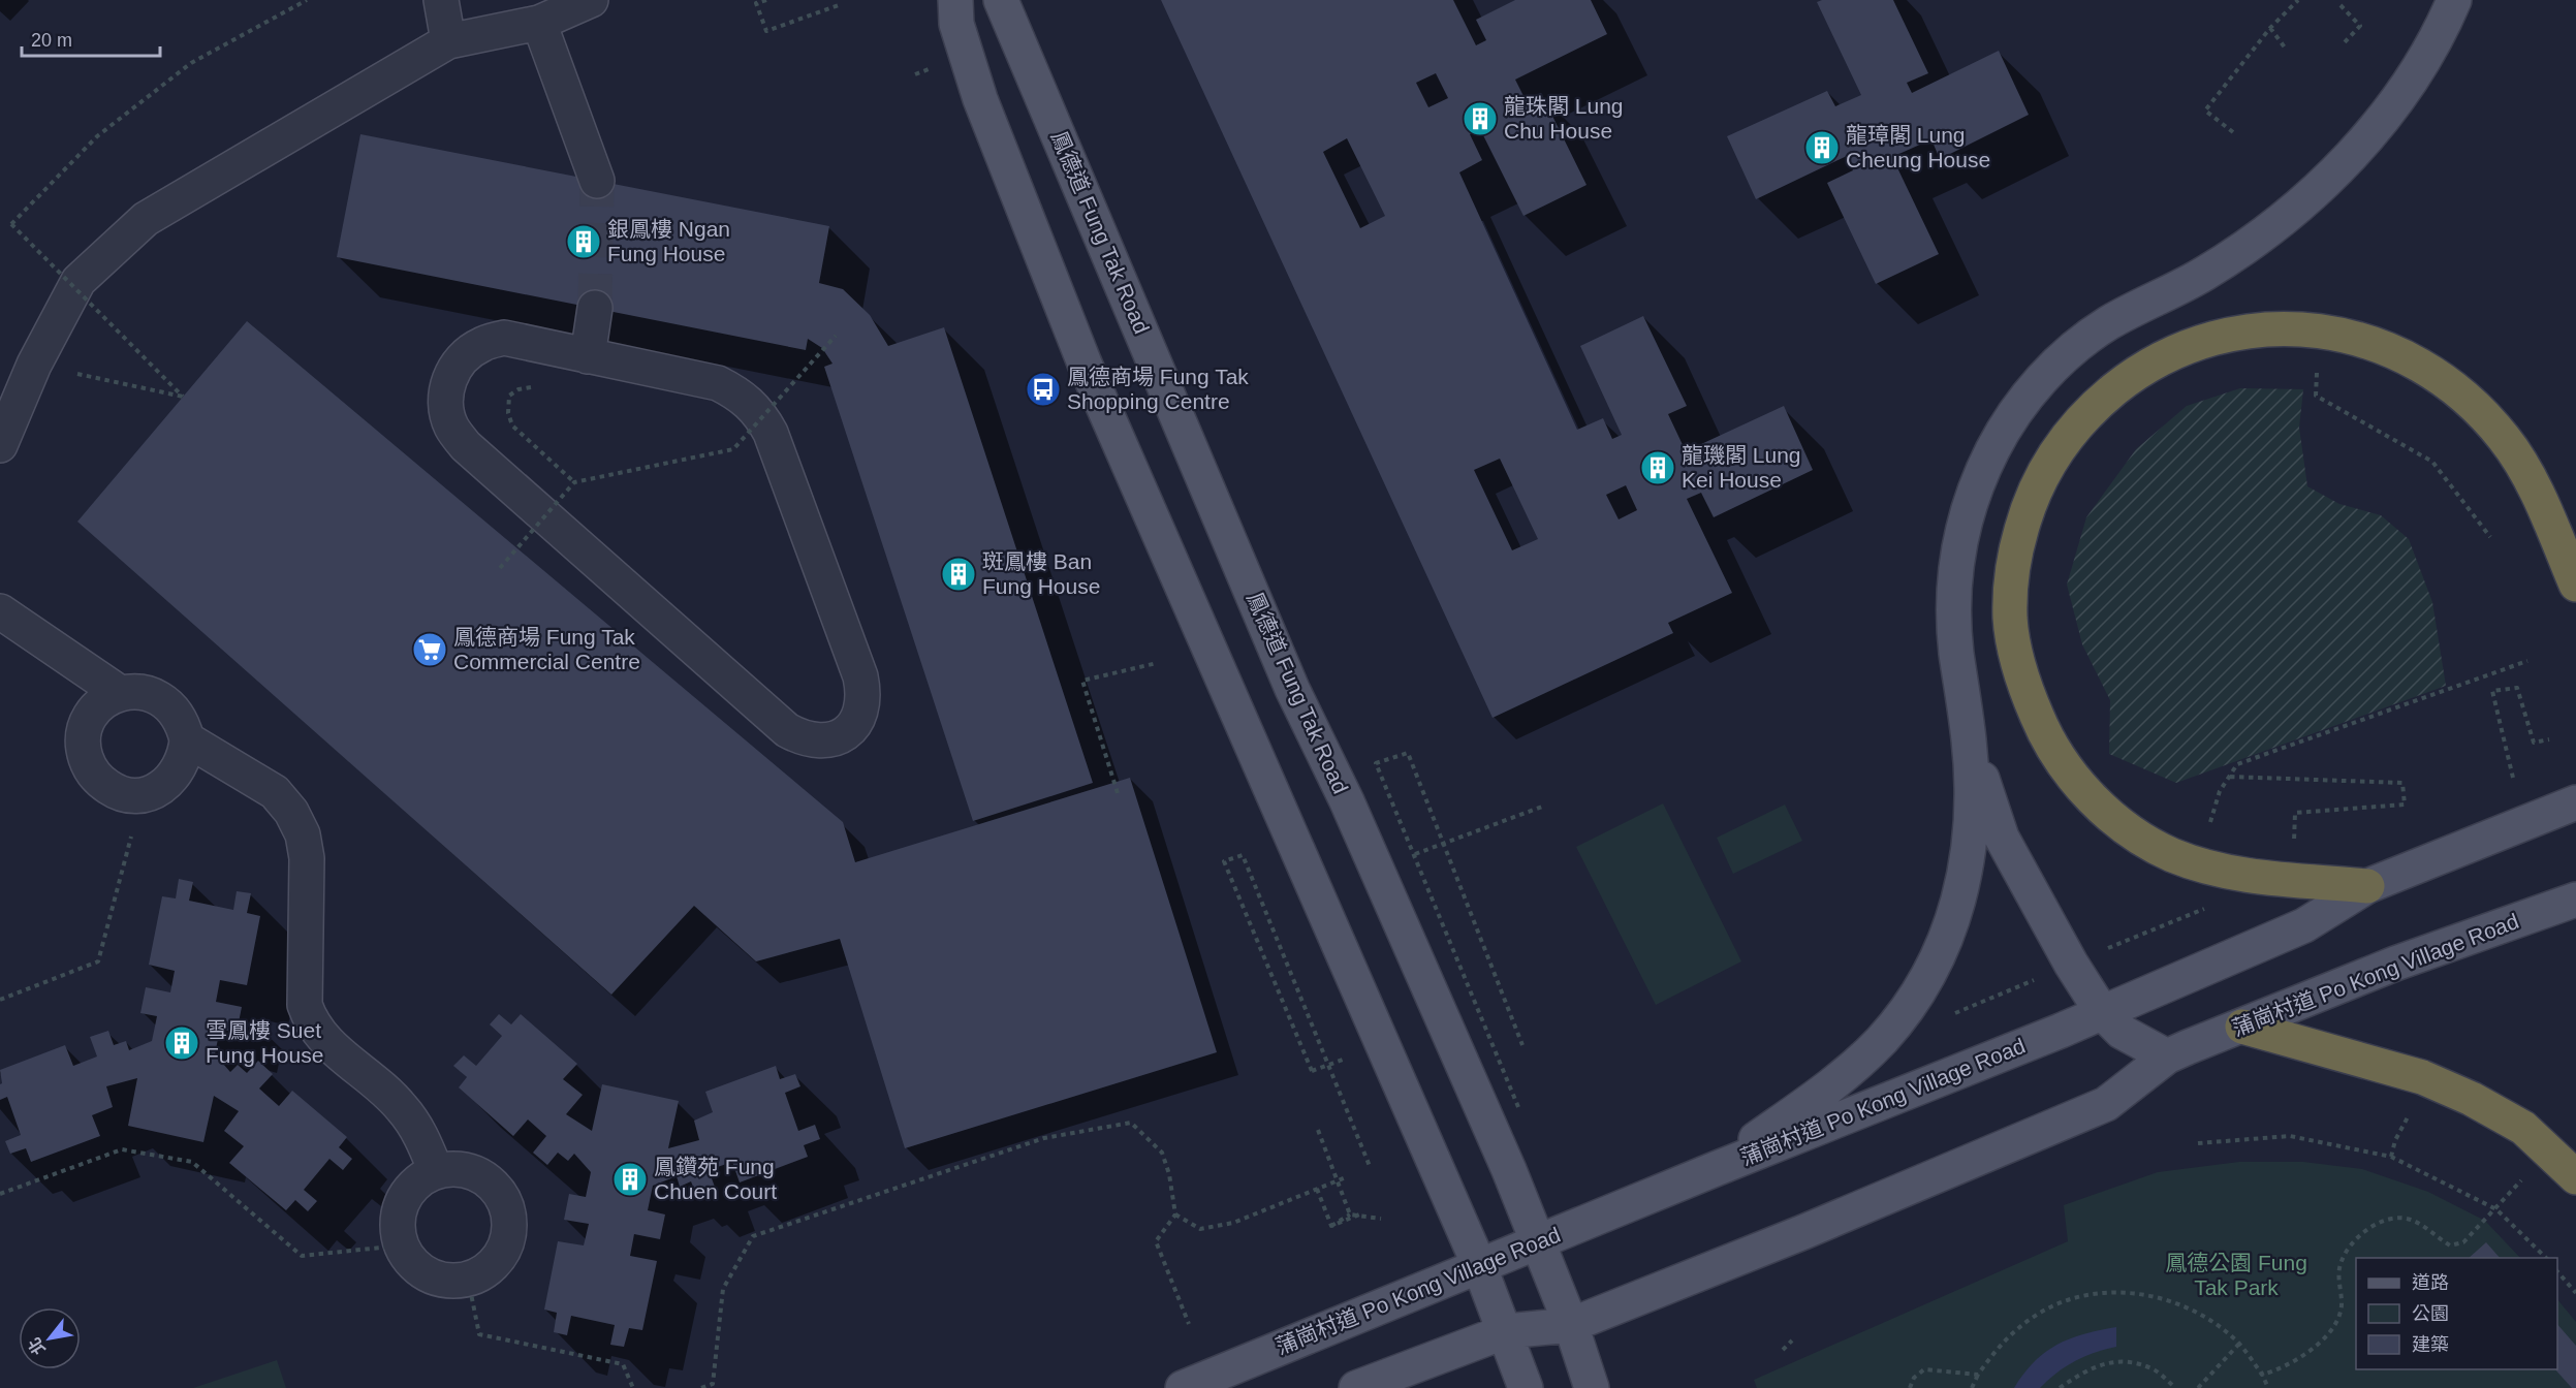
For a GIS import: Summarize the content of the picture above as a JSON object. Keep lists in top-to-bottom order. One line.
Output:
{"streets":{"main road":["鳳德道 Fung Tak Road","蒲崗村道 Po Kong Village Road"]},"crossings":[["鳳德道 Fung Tak Road","蒲崗村道 Po Kong Village Road"]],"parks":["鳳德公園 Fung Tak Park"],"places":{"building":["龍珠閣 Lung Chu House","龍璋閣 Lung Cheung House","銀鳳樓 Ngan Fung House","龍璣閣 Lung Kei House","斑鳳樓 Ban Fung House","雪鳳樓 Suet Fung House","鳳鑽苑 Fung Chuen Court"],"bus stop":["鳳德商場 Fung Tak Shopping Centre"],"supermarket":["鳳德商場 Fung Tak Commercial Centre"]},"legend":["道路","公園","建築"],"scale_bar":"20 m","north":"bottom left"}
